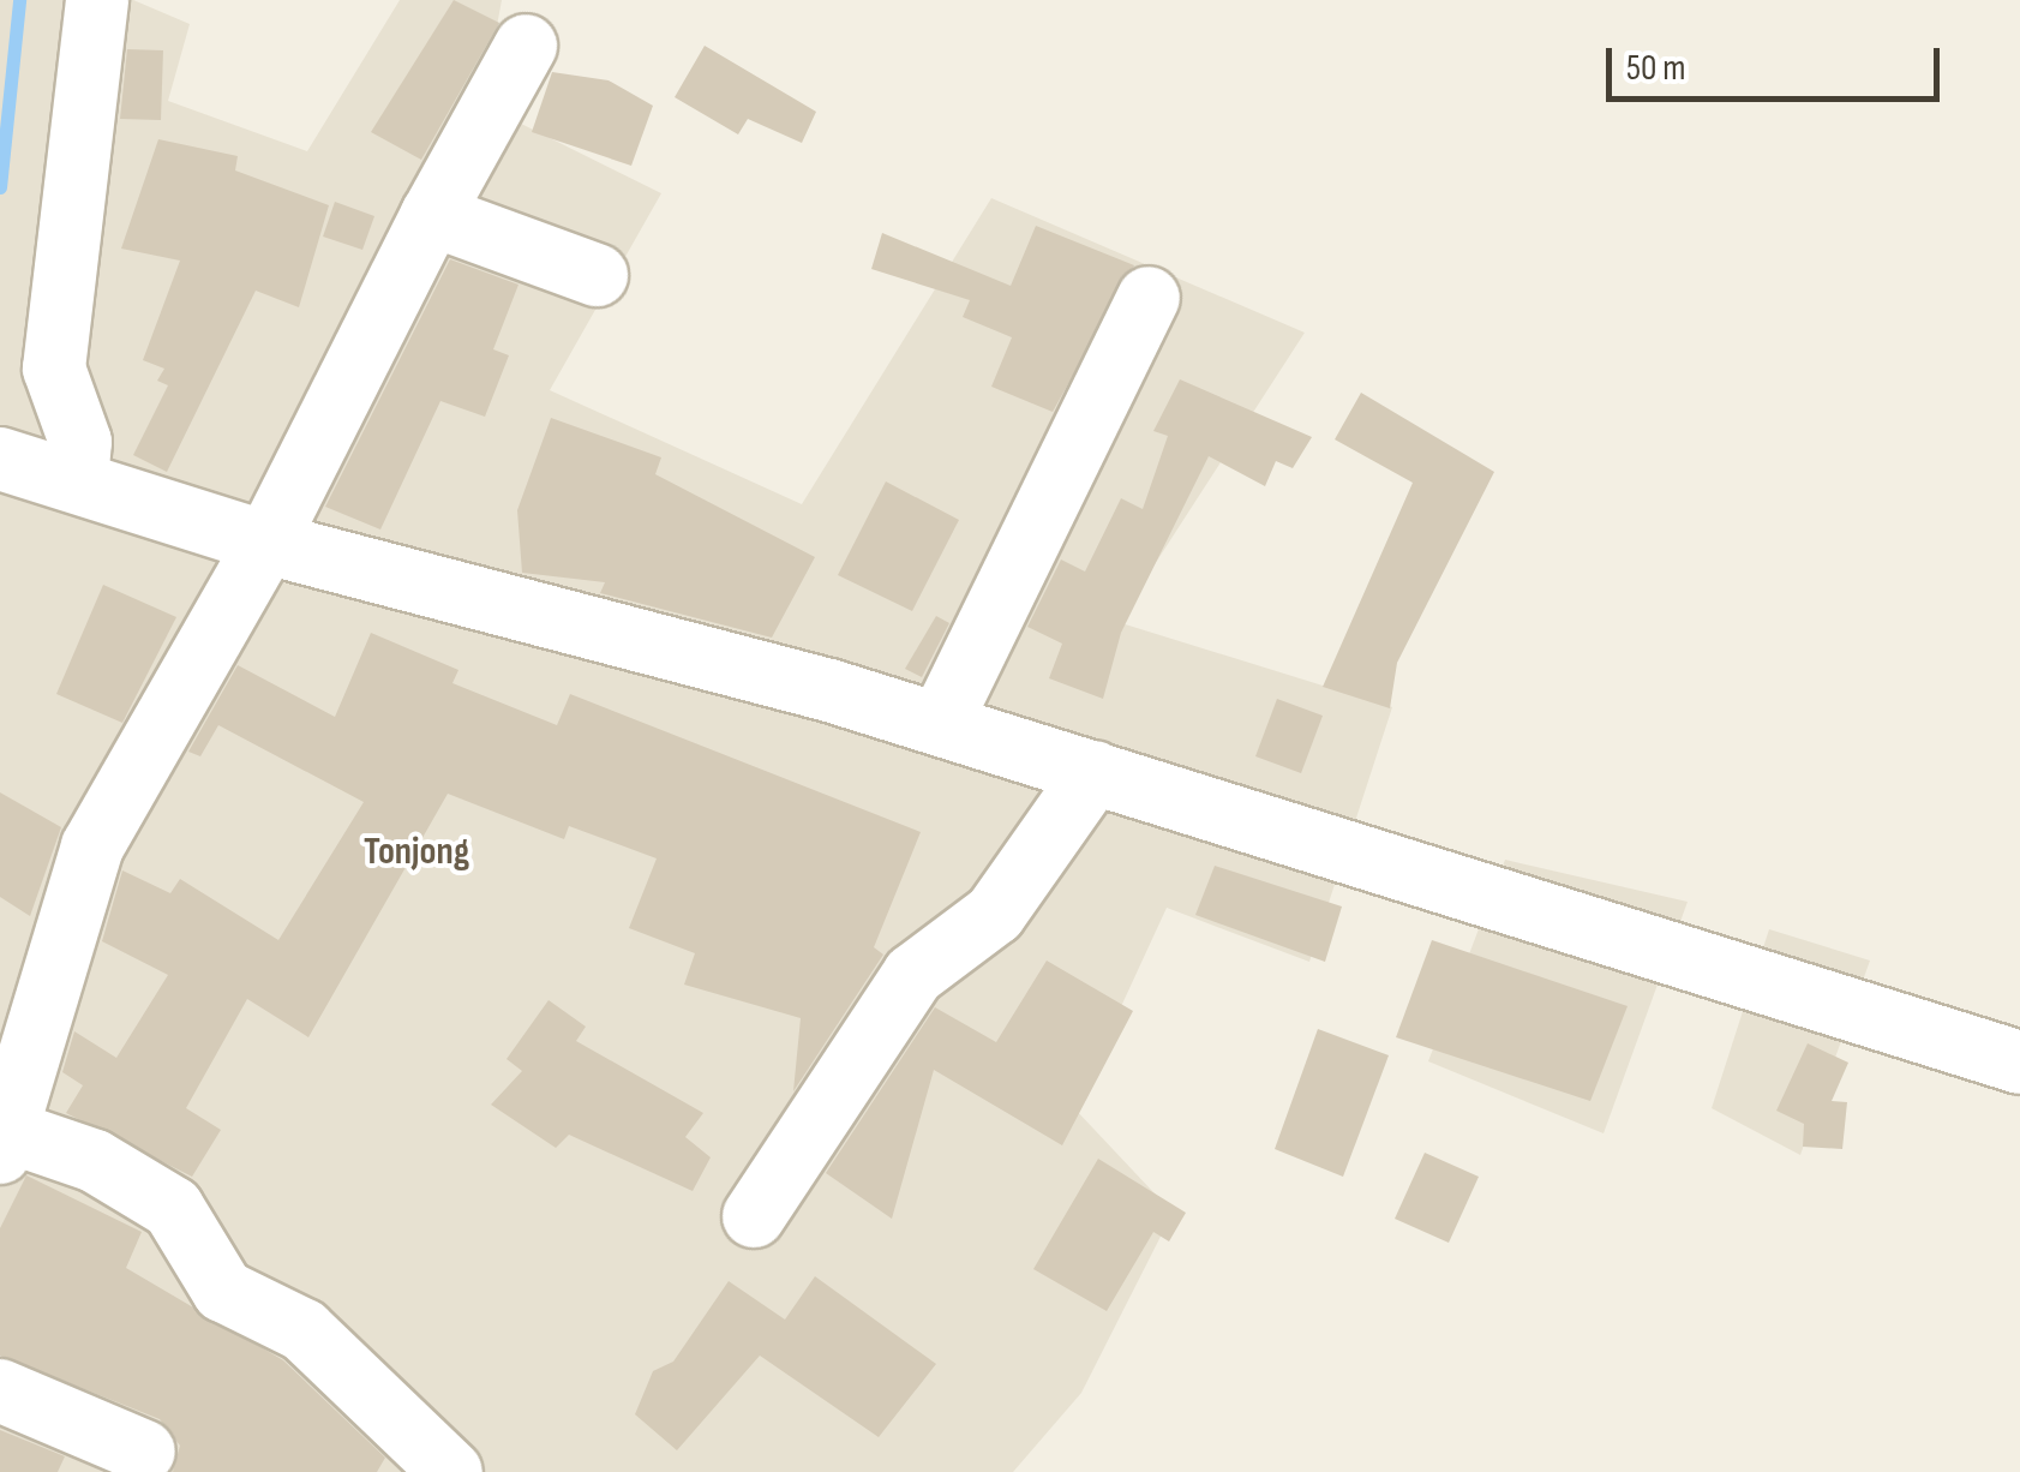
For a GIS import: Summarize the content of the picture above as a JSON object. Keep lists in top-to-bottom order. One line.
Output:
{"districts":["Tonjong"],"scale_bar":"50 m"}
